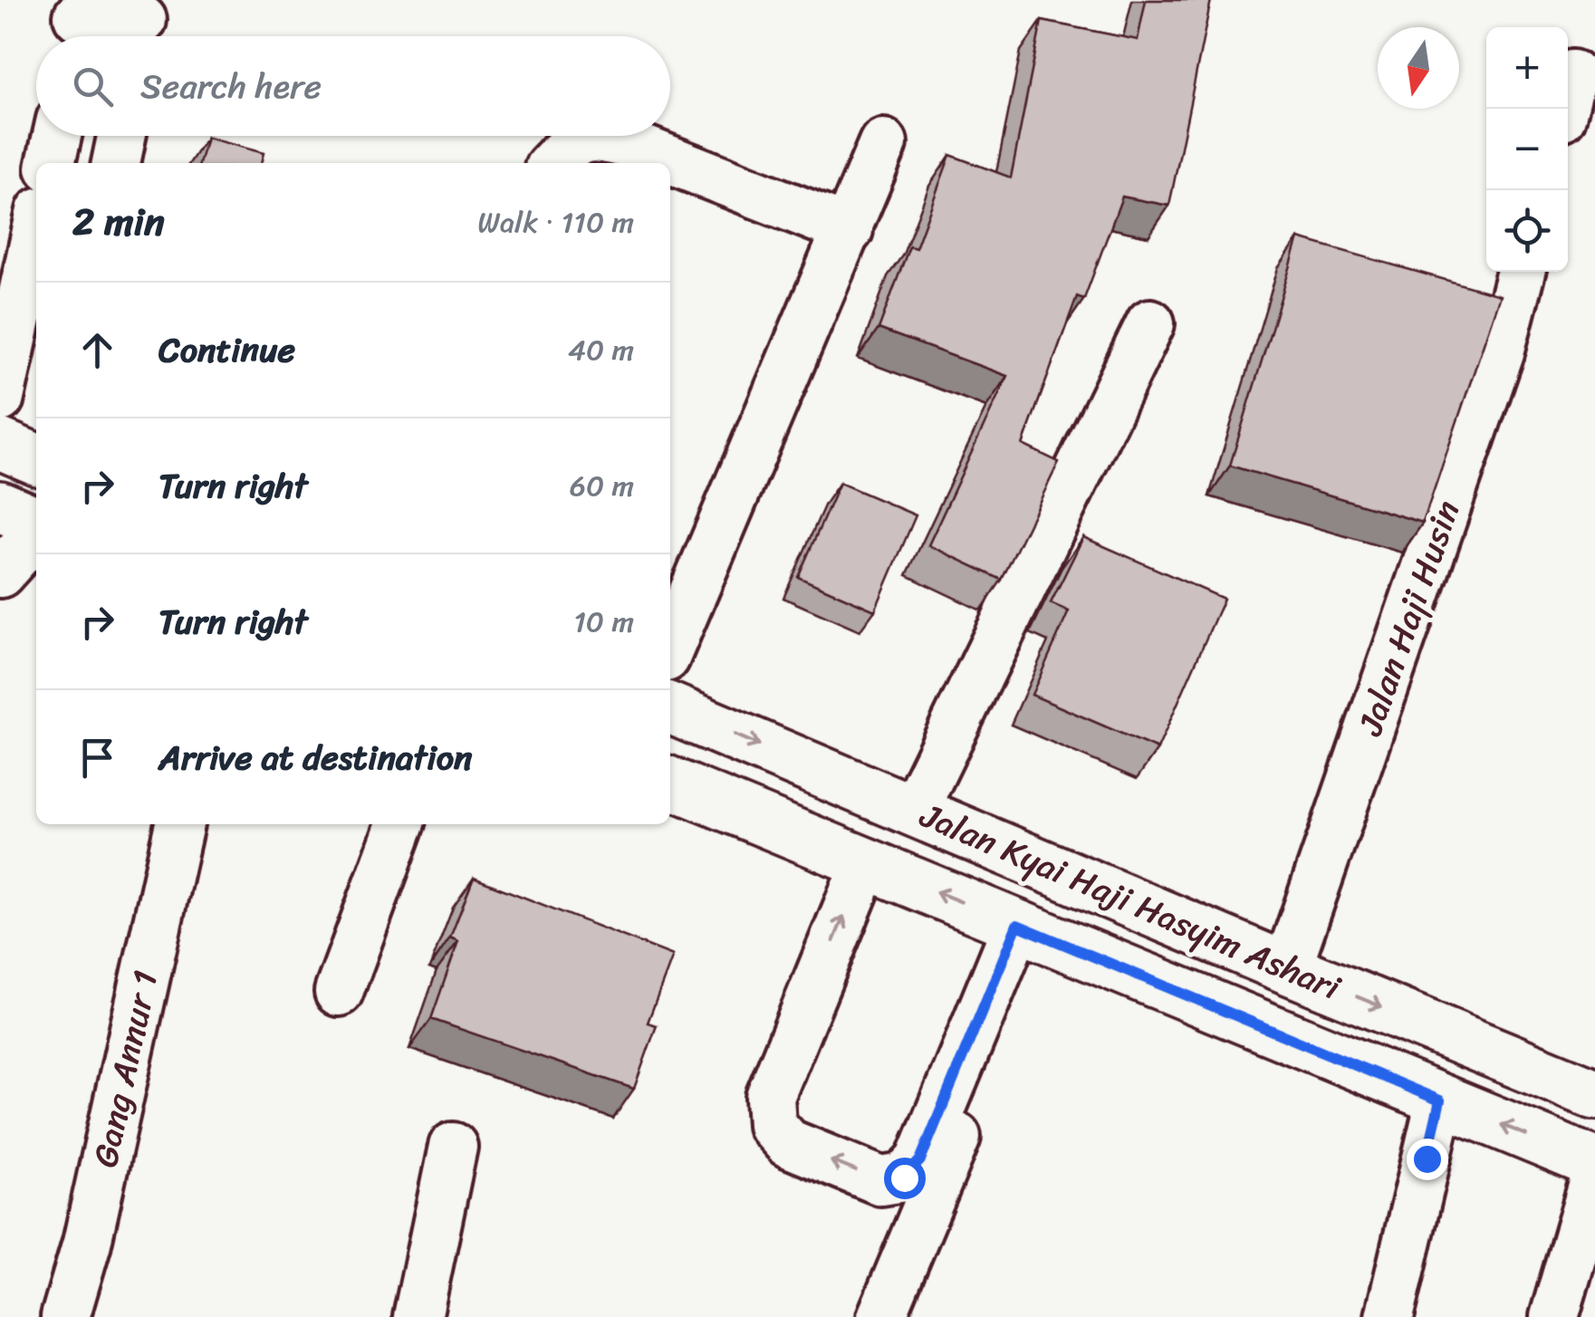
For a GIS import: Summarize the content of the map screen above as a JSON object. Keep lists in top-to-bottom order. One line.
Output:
{"streets":{"main road":["Jalan Kyai Haji Hasyim Ashari"],"street":["Jalan Haji Husin","Gang Annur 1"]},"crossings":[["Jalan Haji Husin","Jalan Kyai Haji Hasyim Ashari"]],"north":"bottom","page":{"map_buttons":["+","−"],"search":"Search here","heading":["2 min","Walk · 110 m"],"list":[["Continue","40 m"],["Turn right","60 m"],["Turn right","10 m"],"Arrive at destination"]}}
